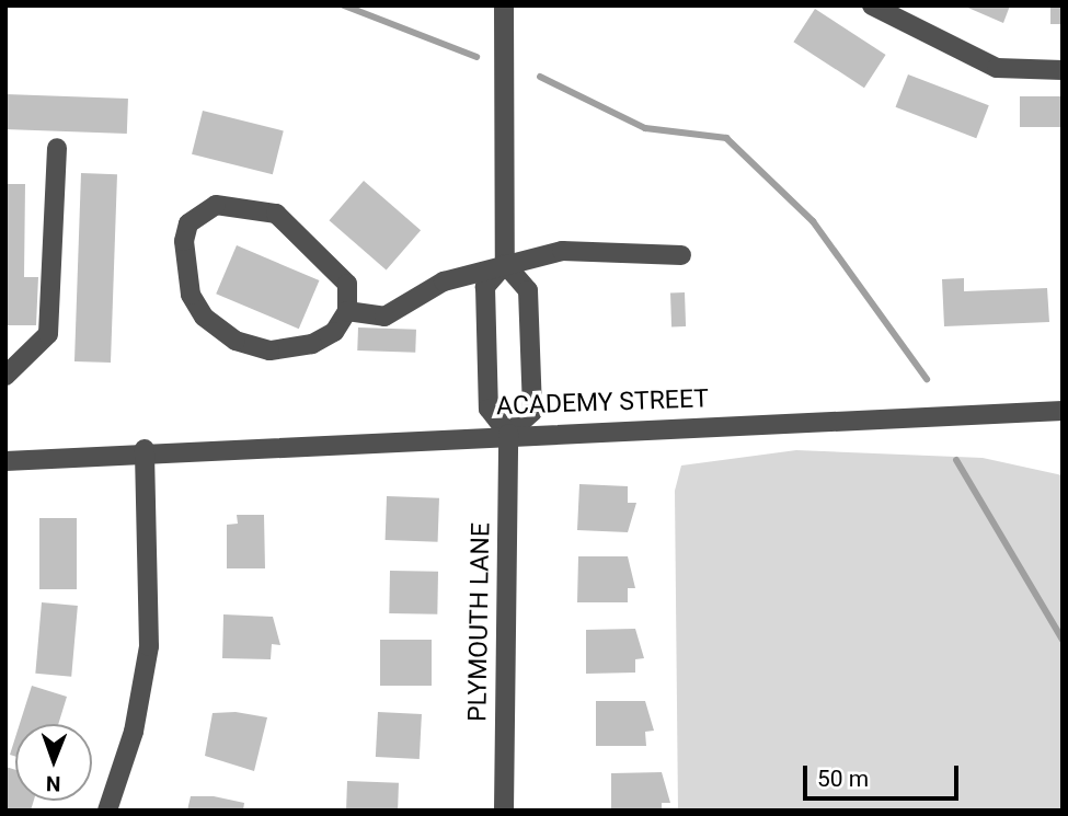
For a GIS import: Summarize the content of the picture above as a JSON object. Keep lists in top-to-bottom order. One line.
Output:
{"streets":{"street":["ACADEMY STREET","PLYMOUTH LANE"]},"crossings":[["ACADEMY STREET","PLYMOUTH LANE"]],"scale_bar":"50 m","north":"bottom"}
